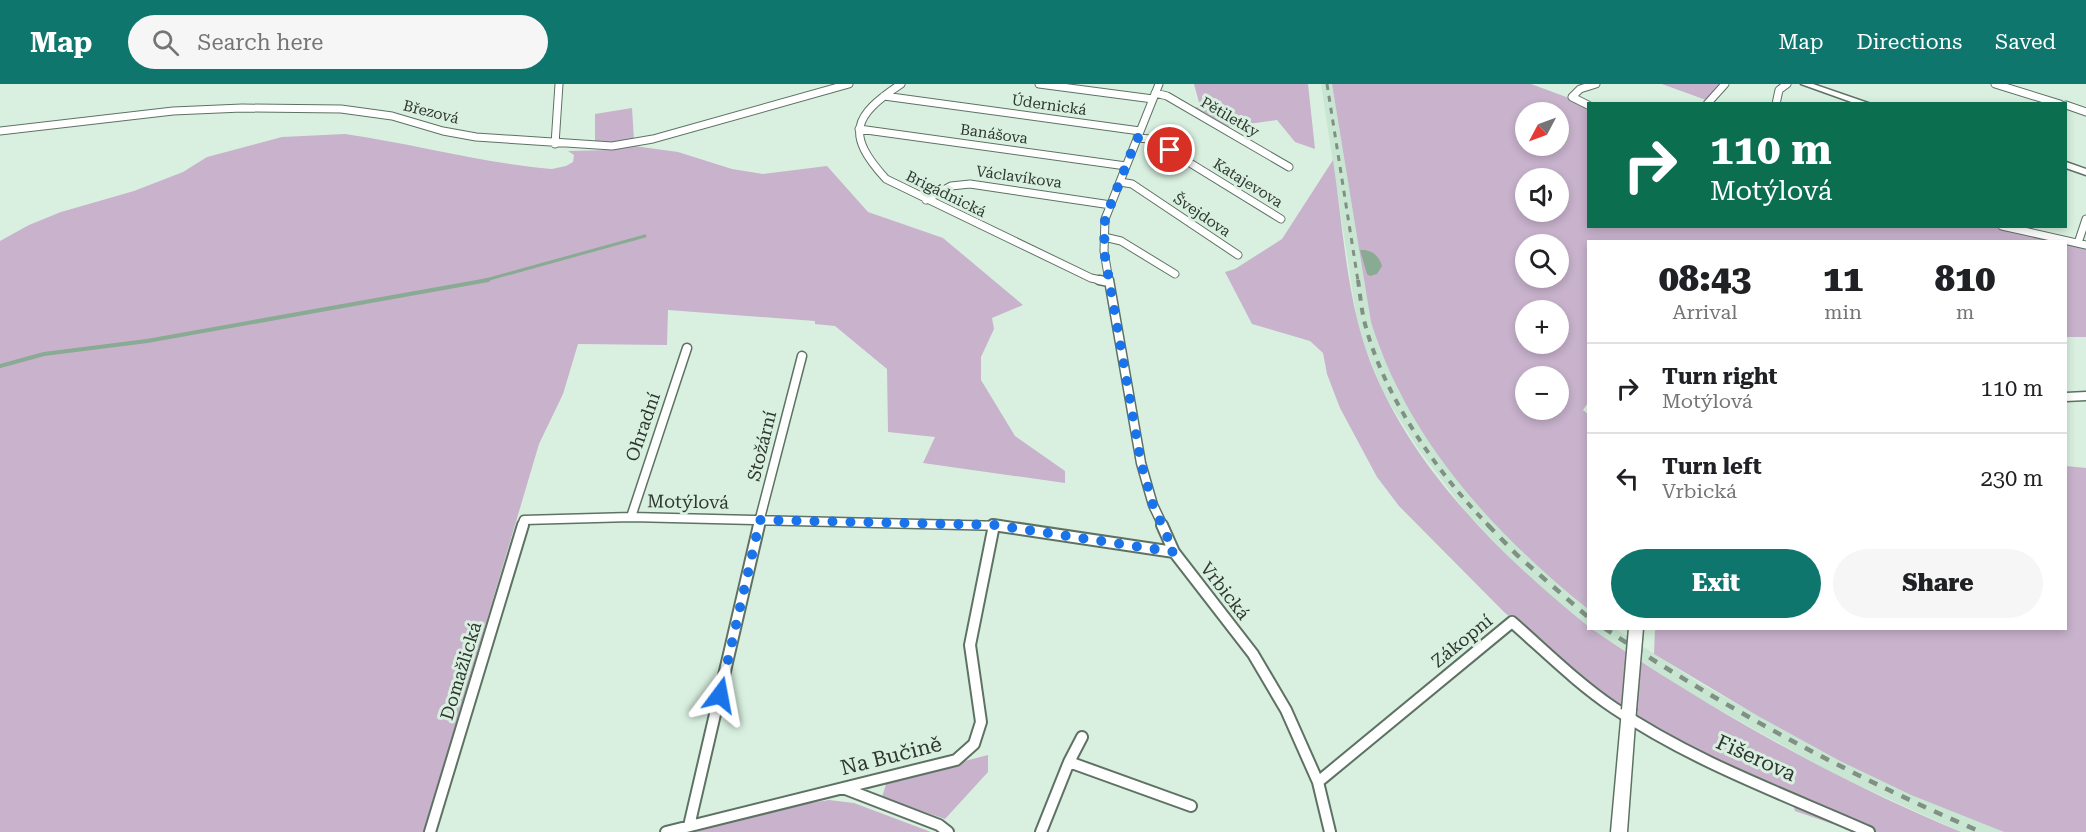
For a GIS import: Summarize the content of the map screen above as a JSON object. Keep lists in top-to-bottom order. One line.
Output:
{"streets":{"street":["Údernická","Březová","Pětiletky","Banášova","Václavíkova","Katajevova","Brigádnická","Švejdova","Ohradní","Stožární","Motýlová","Vrbická","Zákopní","Domažlická","Na Bučině","Fišerova"]},"crossings":[["Údernická","Katajevova"],["Údernická","Vrbická"],["Pětiletky","Vrbická"],["Banášova","Brigádnická"],["Banášova","Vrbická"],["Václavíkova","Brigádnická"],["Václavíkova","Vrbická"],["Katajevova","Vrbická"],["Brigádnická","Vrbická"],["Švejdova","Vrbická"],["Ohradní","Motýlová"],["Stožární","Motýlová"],["Stožární","Na Bučině"],["Motýlová","Vrbická"],["Motýlová","Domažlická"],["Motýlová","Na Bučině"],["Vrbická","Zákopní"],["Zákopní","Fišerova"]],"north":"bottom left","page":{"header":"Map","search":"Search here","nav":["Map","Directions","Saved"],"map_buttons":["+","−"],"turn":["110 m","Motýlová"],"eta":["08:43","Arrival","11","min","810","m"],"list":[{"name":"Turn right","note":"Motýlová","value":"110 m"},{"name":"Turn left","note":"Vrbická","value":"230 m"}],"buttons":["Exit","Share"]}}
